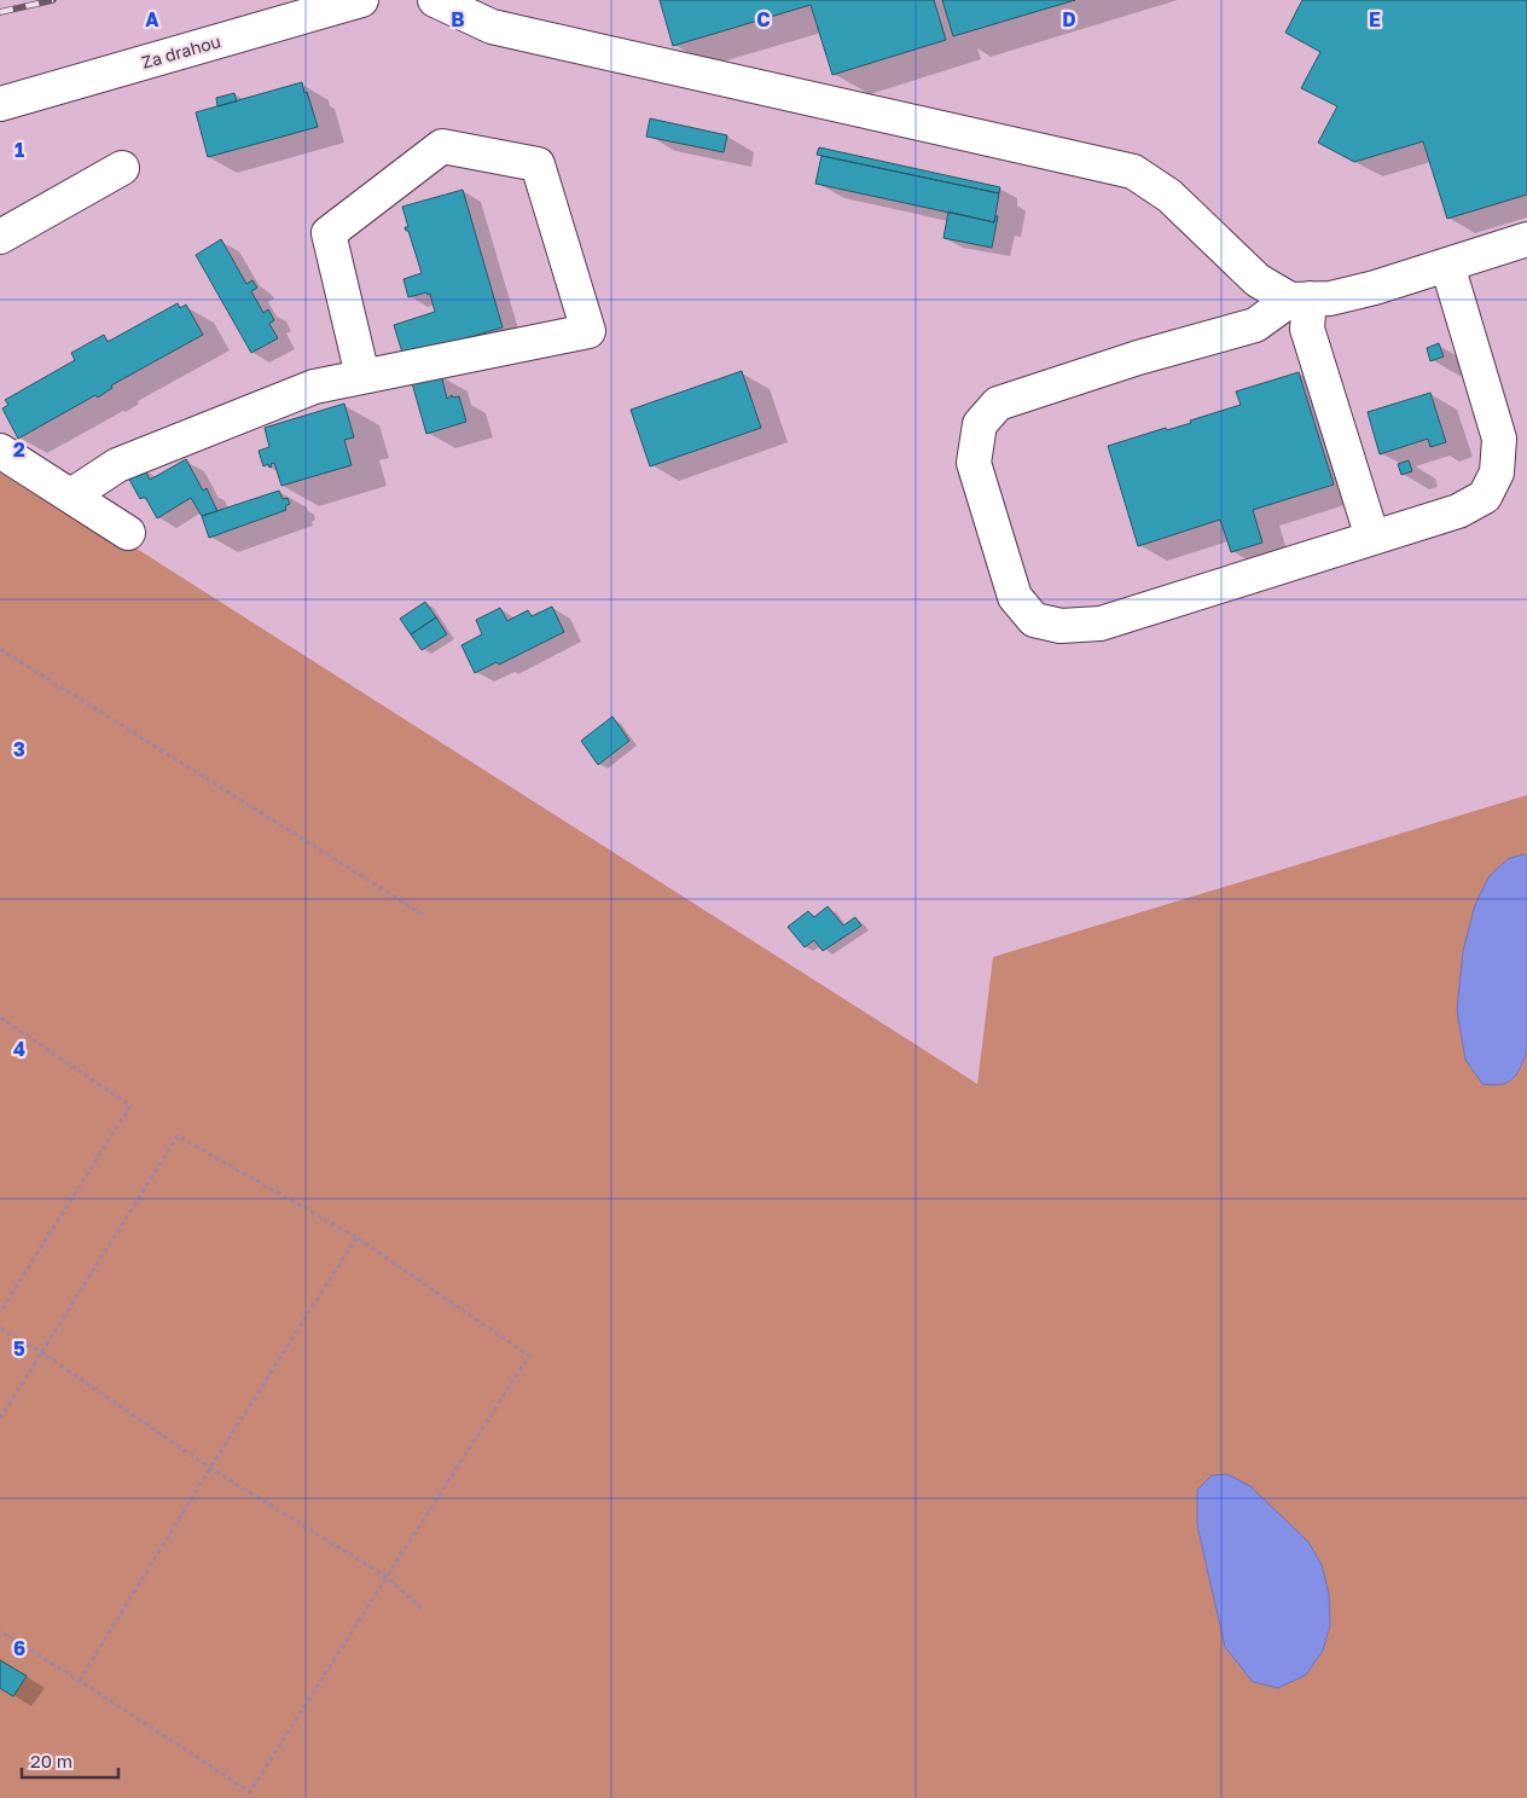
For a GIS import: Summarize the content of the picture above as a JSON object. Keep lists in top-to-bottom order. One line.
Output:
{"streets":{"lane":["Za drahou"]},"scale_bar":"20 m","grid":{"columns":["A","B","C","D","E"],"rows":["1","2","3","4","5","6"]}}
